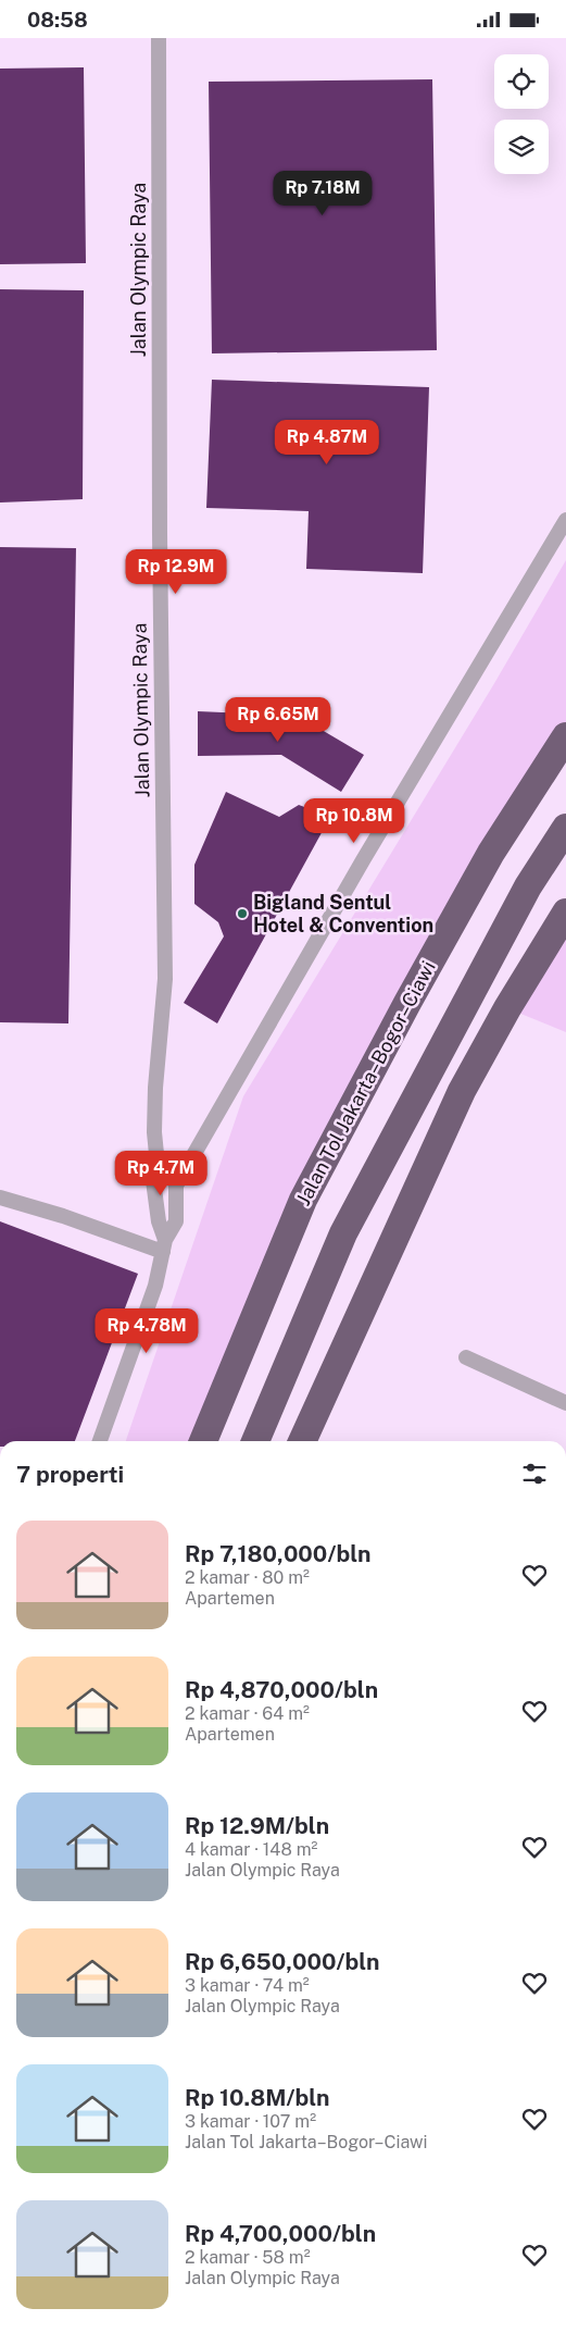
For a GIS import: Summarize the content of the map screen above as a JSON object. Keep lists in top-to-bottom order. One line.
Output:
{"streets":{"highway":["Jalan Tol Jakarta–Bogor–Ciawi"],"street":["Jalan Olympic Raya"]},"places":["Bigland Sentul Hotel & Convention"],"page":{"status":"08:58","price":["Rp 7.18M","Rp 4.87M","Rp 12.9M","Rp 6.65M","Rp 10.8M","Rp 4.7M","Rp 4.78M"],"heading":"7 properti","list":[{"name":"Rp 7,180,000/bln","note":"2 kamar · 80 m² · Apartemen"},{"name":"Rp 4,870,000/bln","note":"2 kamar · 64 m² · Apartemen"},{"name":"Rp 12.9M/bln","note":"4 kamar · 148 m² · Jalan Olympic Raya"},{"name":"Rp 6,650,000/bln","note":"3 kamar · 74 m² · Jalan Olympic Raya"},{"name":"Rp 10.8M/bln","note":"3 kamar · 107 m² · Jalan Tol Jakarta–Bogor–Ciawi"},{"name":"Rp 4,700,000/bln","note":"2 kamar · 58 m² · Jalan Olympic Raya"}]}}
